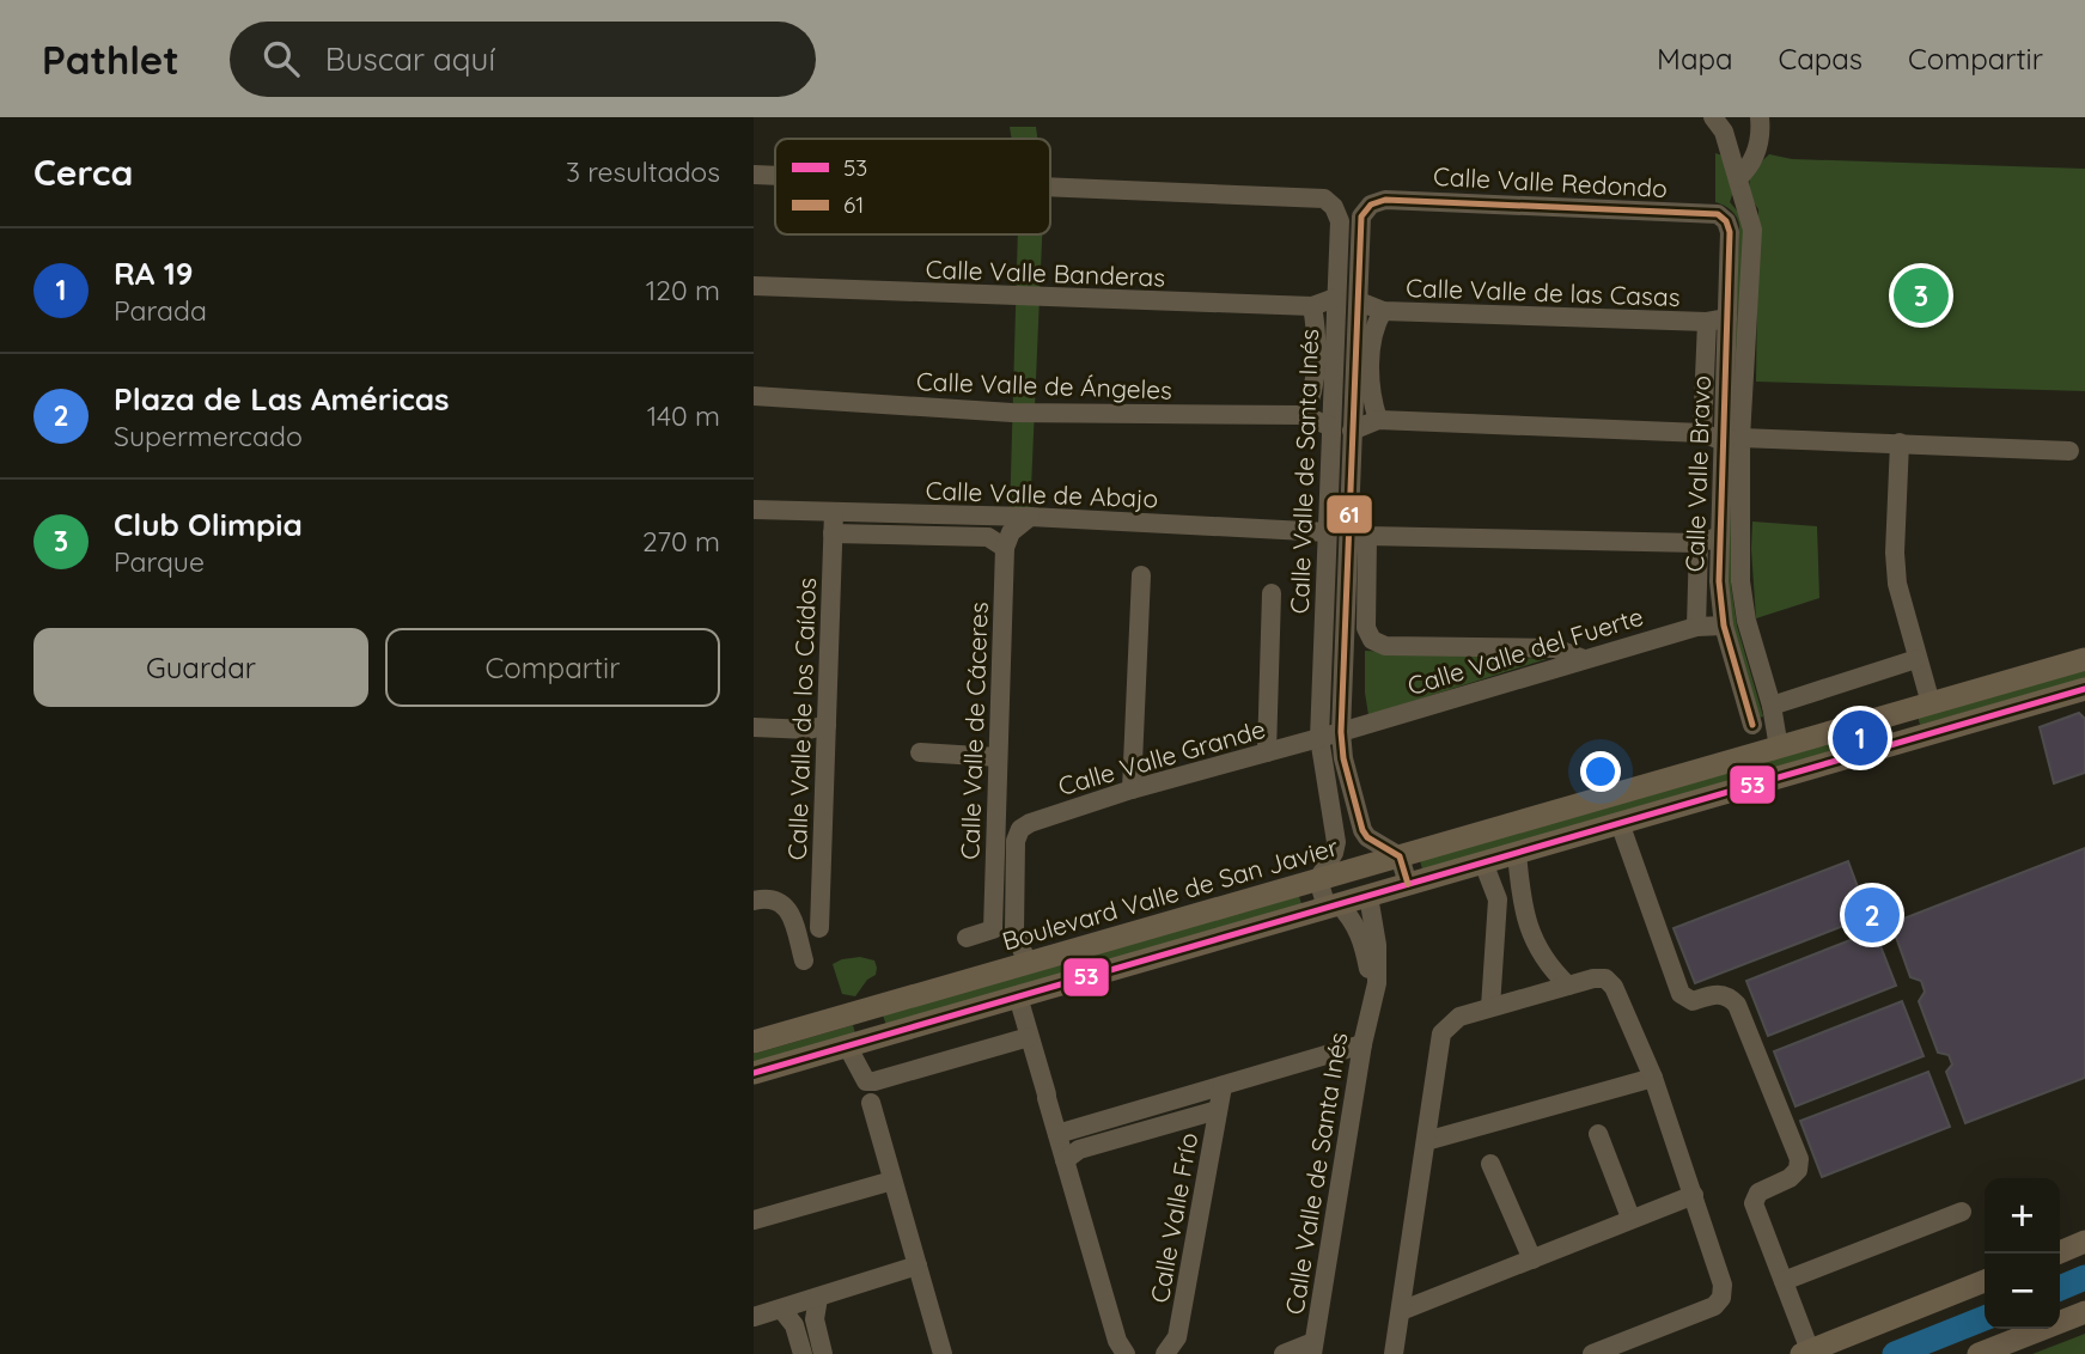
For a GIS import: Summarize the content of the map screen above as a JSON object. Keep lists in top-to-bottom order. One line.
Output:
{"streets":{"main road":["Boulevard Valle de San Javier"],"street":["Calle Valle Redondo","Calle Valle Banderas","Calle Valle de las Casas","Calle Valle de Ángeles","Calle Valle de Santa Inés","Calle Valle Bravo","Calle Valle de Abajo","Calle Valle del Fuerte","Calle Valle de los Caídos","Calle Valle de Cáceres","Calle Valle Grande","Calle Valle Frío"]},"crossings":[["Calle Valle Redondo","Calle Valle de Santa Inés"],["Calle Valle Redondo","Calle Valle Bravo"],["Calle Valle Banderas","Calle Valle de Santa Inés"],["Calle Valle de las Casas","Calle Valle de Santa Inés"],["Calle Valle de las Casas","Calle Valle Bravo"],["Calle Valle de Ángeles","Calle Valle de Santa Inés"],["Calle Valle de Santa Inés","Calle Valle de Abajo"],["Calle Valle de Santa Inés","Calle Valle del Fuerte"],["Calle Valle de Santa Inés","Calle Valle Grande"],["Calle Valle de Santa Inés","Boulevard Valle de San Javier"],["Calle Valle Bravo","Calle Valle del Fuerte"],["Calle Valle Bravo","Boulevard Valle de San Javier"],["Calle Valle de Abajo","Calle Valle de los Caídos"],["Calle Valle de Abajo","Calle Valle de Cáceres"],["Calle Valle del Fuerte","Calle Valle Grande"],["Calle Valle de Cáceres","Calle Valle Grande"],["Calle Valle de Cáceres","Boulevard Valle de San Javier"]],"lines":["transit line 61","transit line 53"],"legend":["53","61"],"page":{"header":"Pathlet","search":"Buscar aquí","nav":["Mapa","Capas","Compartir"],"heading":["Cerca","3 resultados"],"list":[{"mark":"1","name":"RA 19","note":"Parada","value":"120 m"},{"mark":"2","name":"Plaza de Las Américas","note":"Supermercado","value":"140 m"},{"mark":"3","name":"Club Olimpia","note":"Parque","value":"270 m"}],"pins":["3","1","2"],"buttons":["Guardar","Compartir"],"map_buttons":["+","−"]}}
